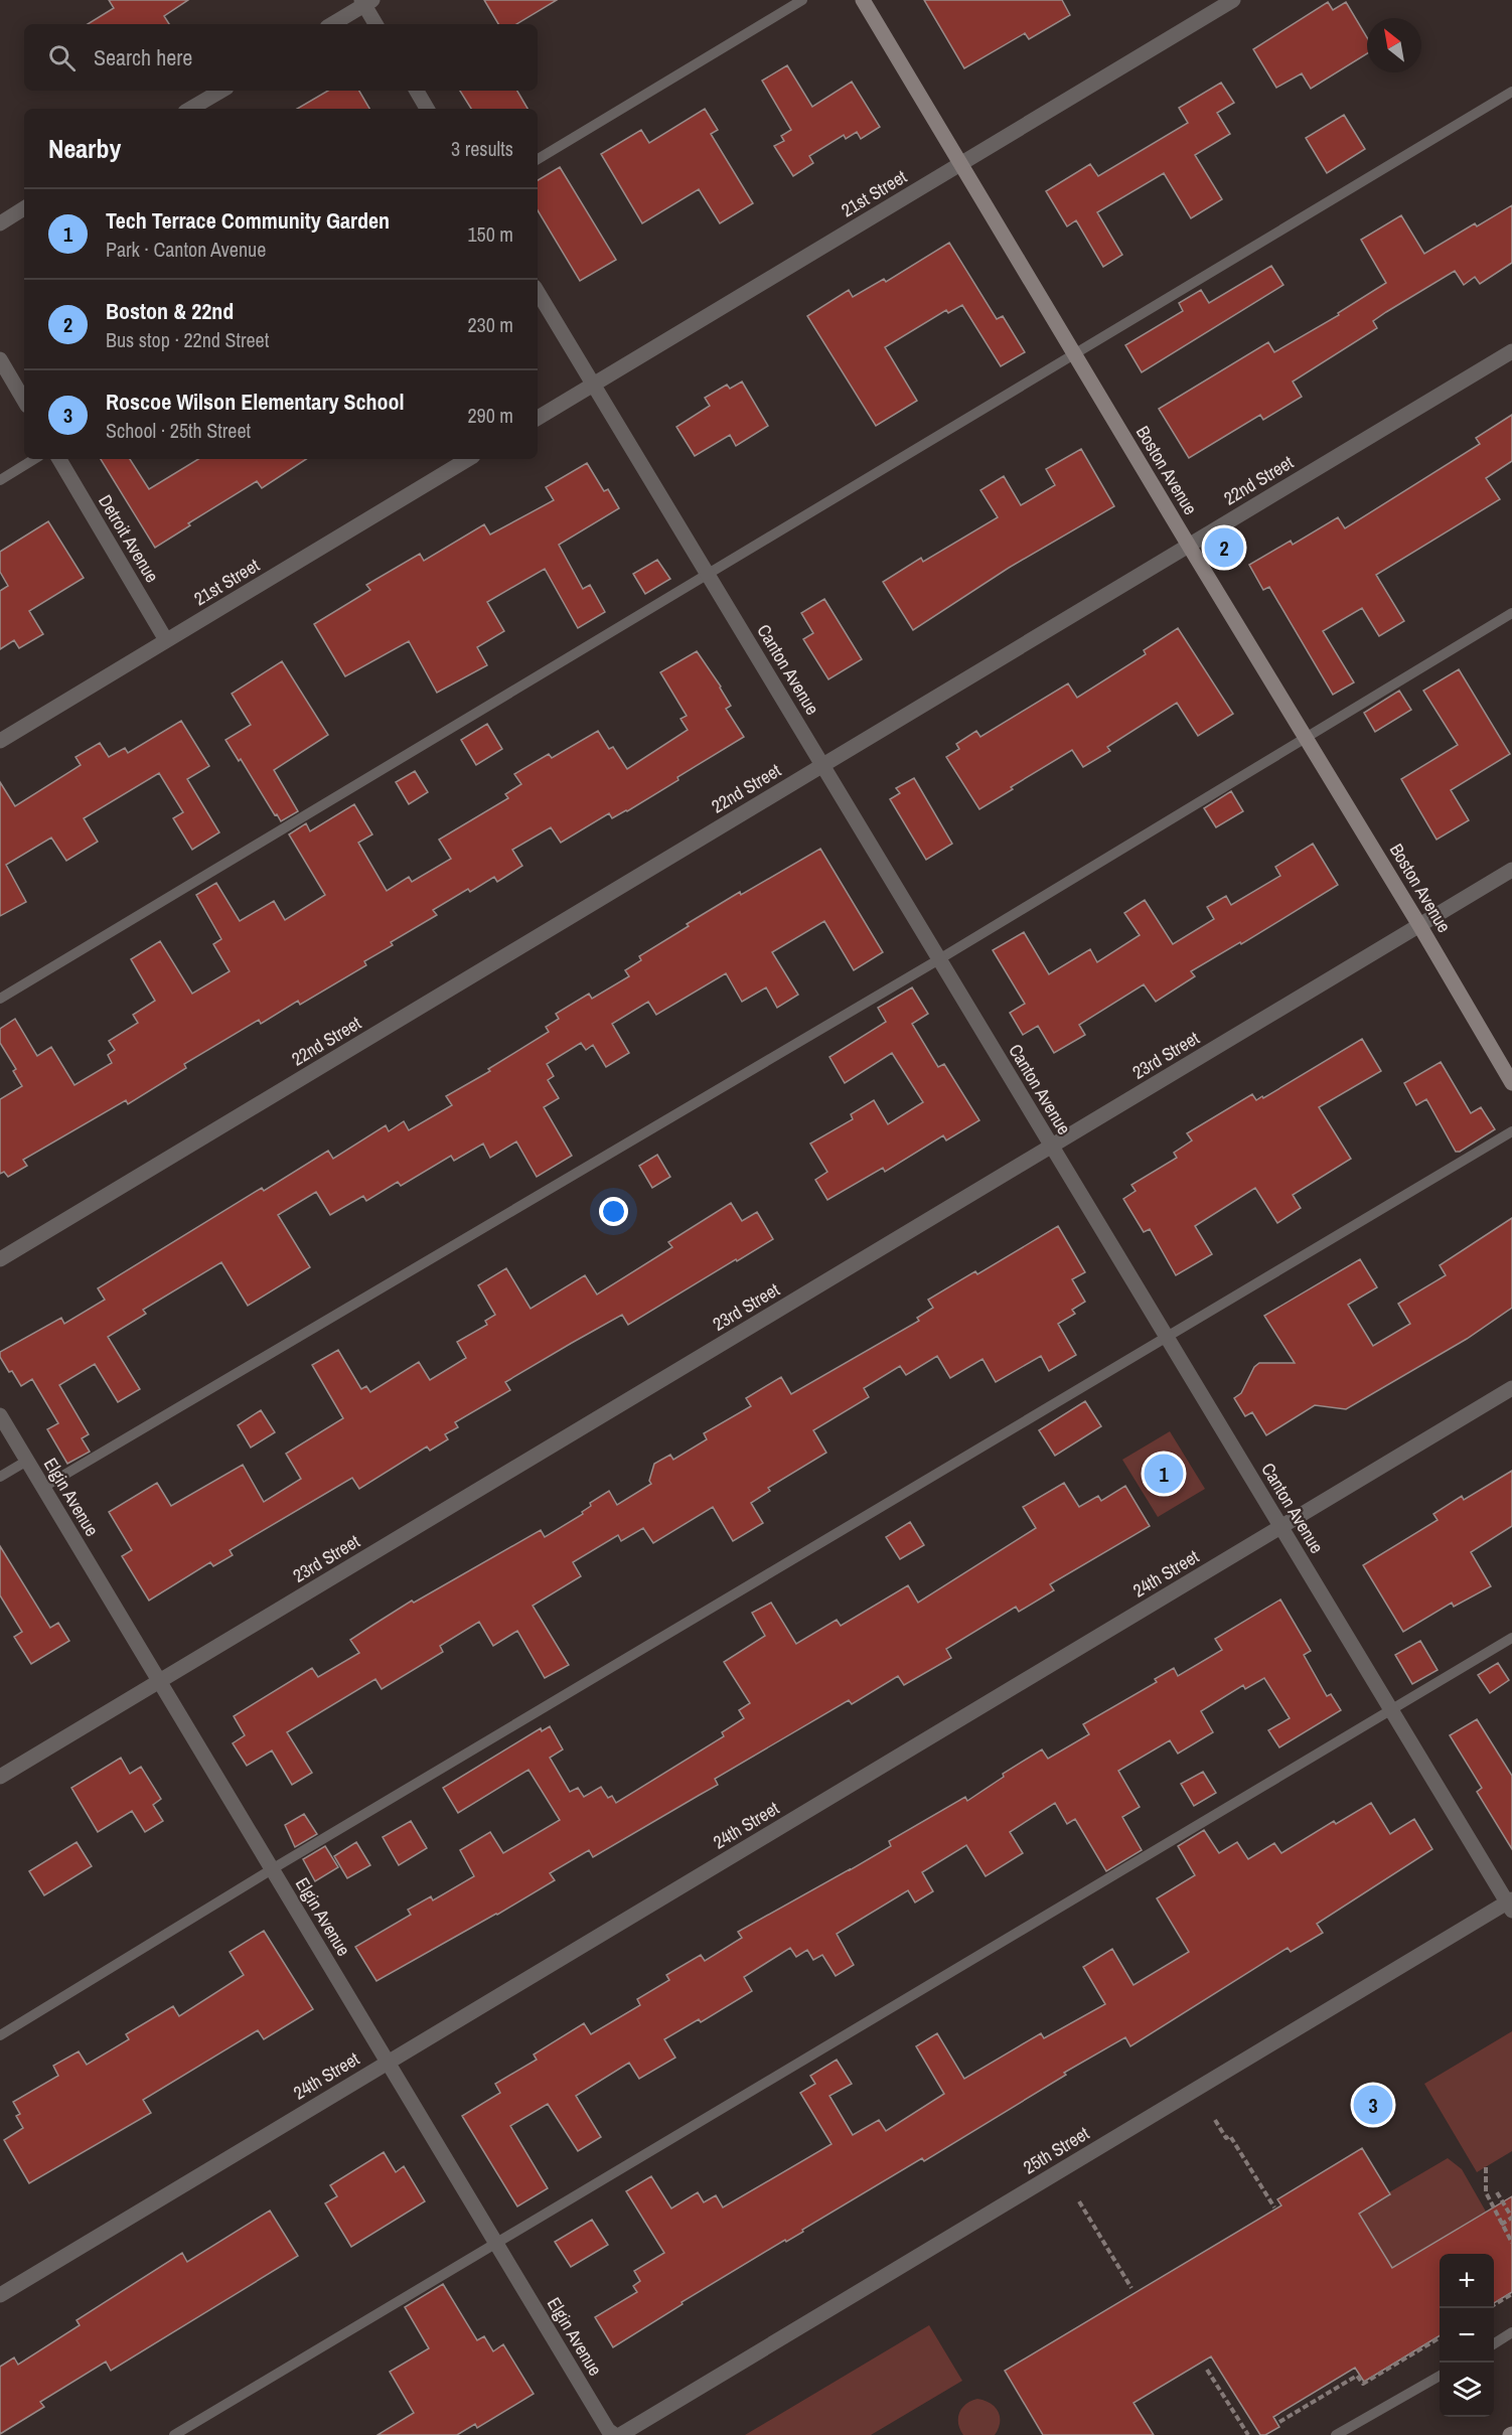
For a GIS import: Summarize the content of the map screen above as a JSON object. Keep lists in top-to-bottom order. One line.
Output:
{"streets":{"street":["21st Street","Boston Avenue","22nd Street","Detroit Avenue","Canton Avenue","23rd Street","Elgin Avenue","24th Street","25th Street"]},"crossings":[["21st Street","Boston Avenue"],["21st Street","Detroit Avenue"],["21st Street","Canton Avenue"],["Boston Avenue","22nd Street"],["Boston Avenue","23rd Street"],["22nd Street","Canton Avenue"],["Canton Avenue","23rd Street"],["Canton Avenue","24th Street"],["Canton Avenue","25th Street"],["23rd Street","Elgin Avenue"],["Elgin Avenue","24th Street"]],"north":"top left","page":{"search":"Search here","heading":["Nearby","3 results"],"list":[{"mark":"1","name":"Tech Terrace Community Garden","note":"Park · Canton Avenue","value":"150 m"},{"mark":"2","name":"Boston & 22nd","note":"Bus stop · 22nd Street","value":"230 m"},{"mark":"3","name":"Roscoe Wilson Elementary School","note":"School · 25th Street","value":"290 m"}],"pins":["2","1","3"],"map_buttons":["+","−"]}}
